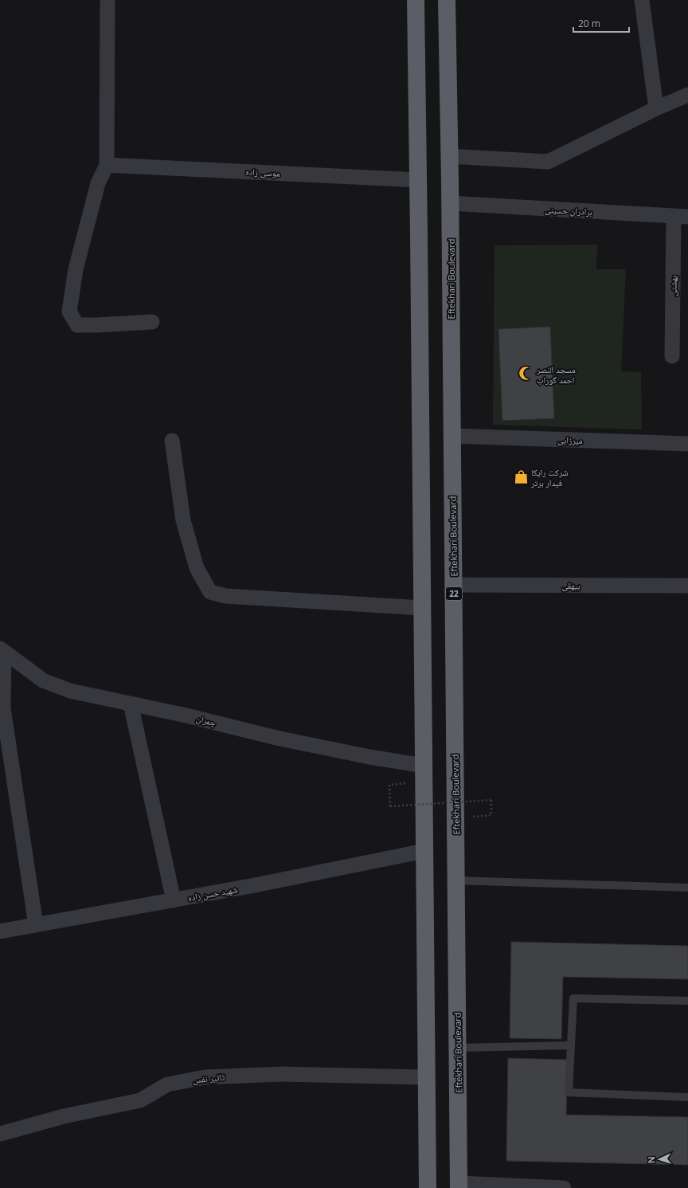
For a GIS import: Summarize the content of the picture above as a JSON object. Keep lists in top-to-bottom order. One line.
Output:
{"streets":{"highway":["Eftekhari Boulevard","22"],"street":["موسی زاده","برادران حسینی","بهشتی","میرزایی","بیهقی","چمران","شهید حسن زاده","تاثیر نفس"]},"crossings":[["برادران حسینی","Eftekhari Boulevard"],["برادران حسینی","بهشتی"],["Eftekhari Boulevard","میرزایی"],["Eftekhari Boulevard","بیهقی"]],"places":{"mosque":["مسجد النصر احمد گوراب"],"shop":["شرکت رایکا فیدار برتر"]},"scale_bar":"20 m","north":"left"}
